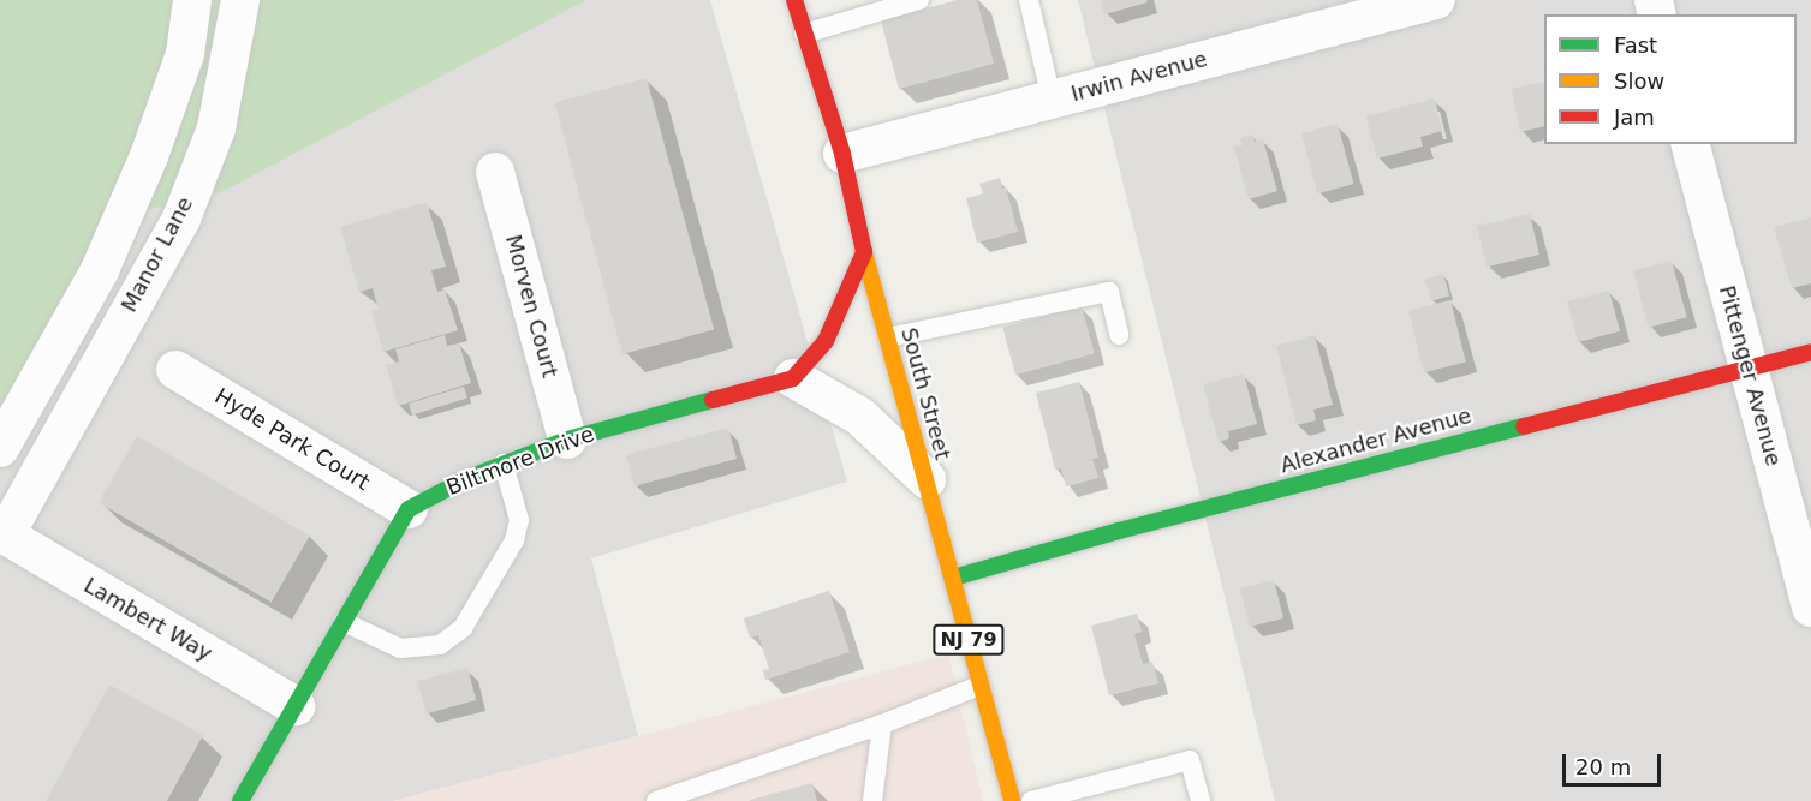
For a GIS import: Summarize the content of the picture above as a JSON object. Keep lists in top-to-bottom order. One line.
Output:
{"streets":{"street":["Irwin Avenue","Manor Lane","Morven Court","Pittenger Avenue","South Street","Hyde Park Court","Alexander Avenue","Biltmore Drive","Lambert Way","NJ 79"]},"crossings":[["Irwin Avenue","South Street"],["Manor Lane","Lambert Way"],["Morven Court","Biltmore Drive"],["Pittenger Avenue","Alexander Avenue"],["South Street","Alexander Avenue"],["Hyde Park Court","Biltmore Drive"]],"legend":["Fast","Slow","Jam"],"scale_bar":"20 m"}
